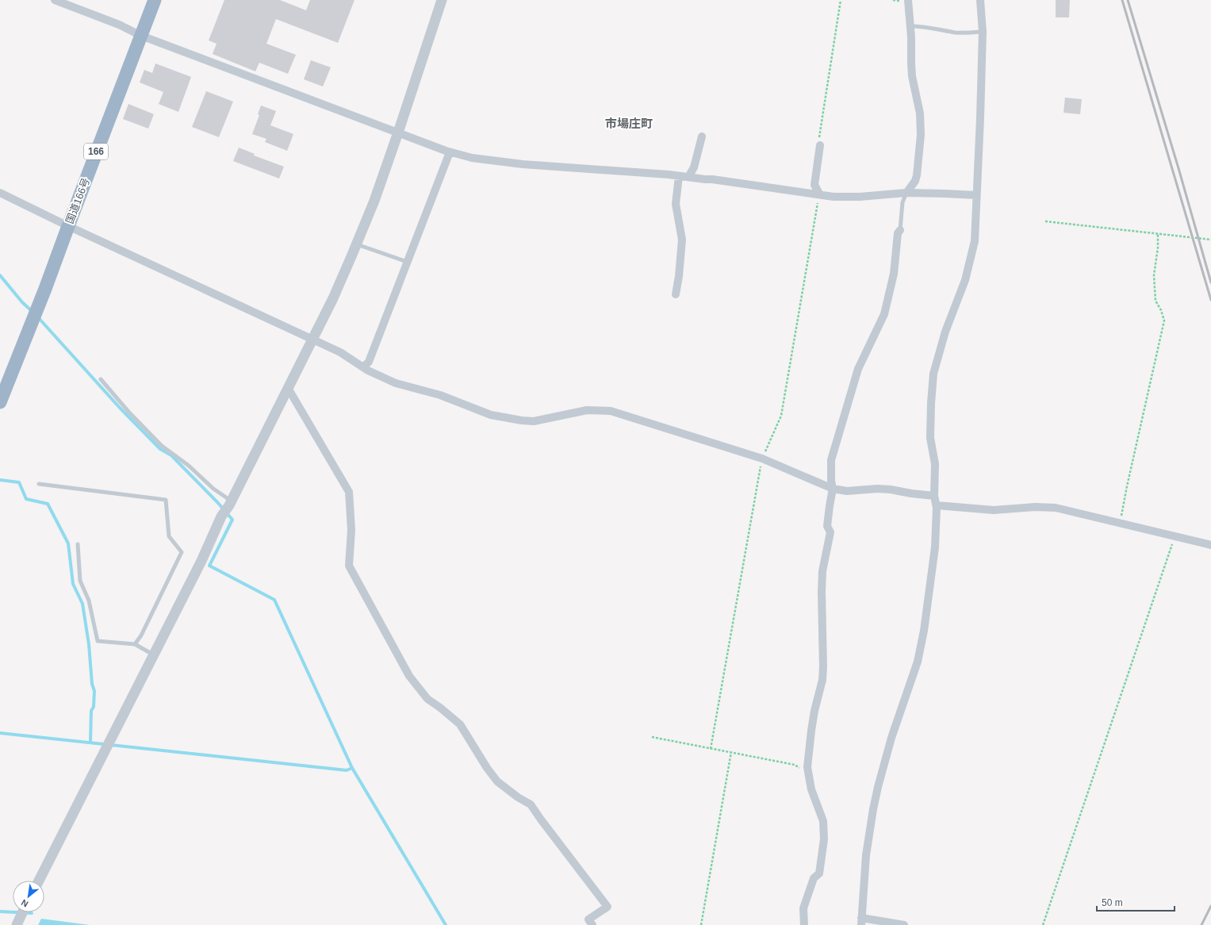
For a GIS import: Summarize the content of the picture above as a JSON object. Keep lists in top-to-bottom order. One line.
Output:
{"streets":{"highway":["166","国道166号"]},"districts":["市場庄町"],"scale_bar":"50 m","north":"bottom left"}
